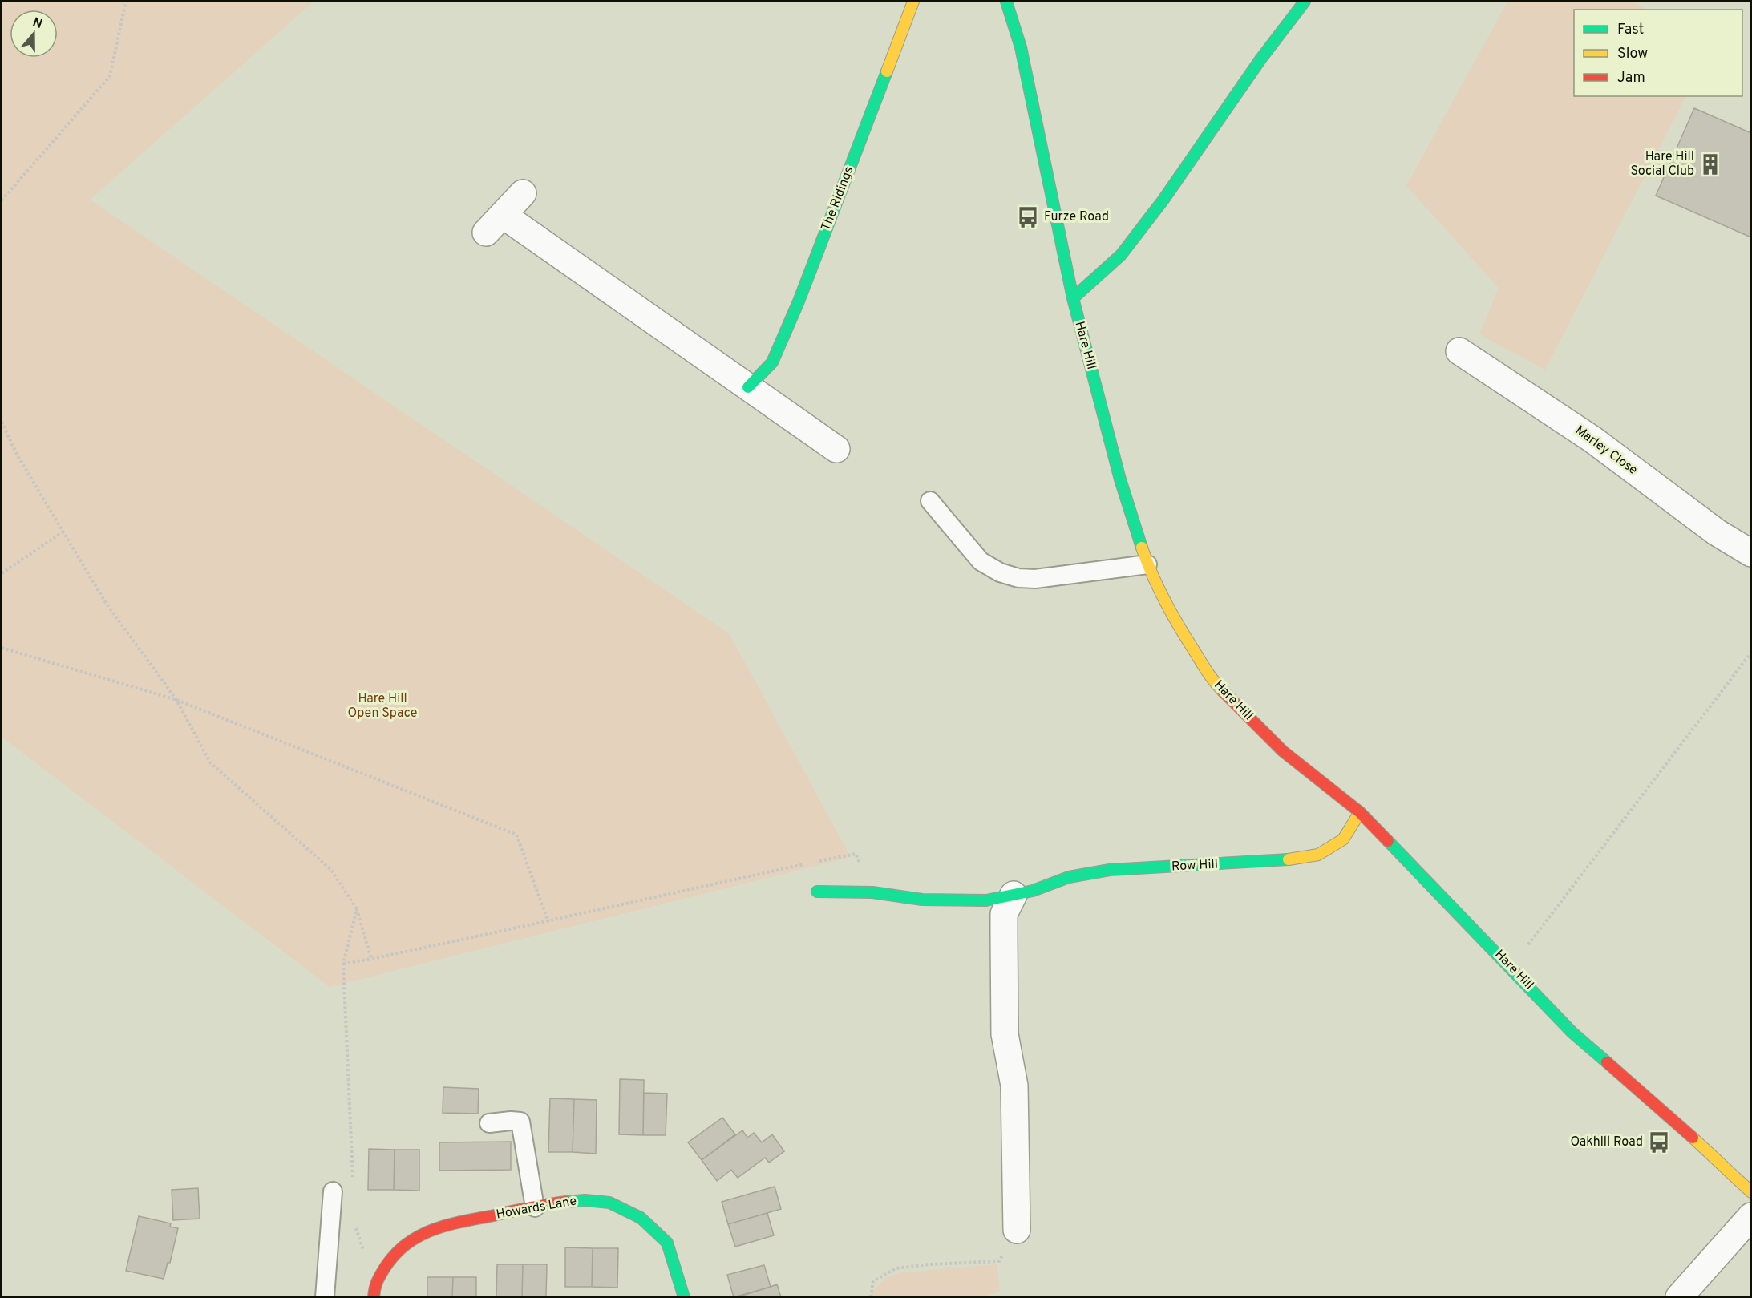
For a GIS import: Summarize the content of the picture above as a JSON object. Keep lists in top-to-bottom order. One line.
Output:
{"streets":{"street":["The Ridings","Hare Hill","Marley Close","Row Hill","Howards Lane"]},"crossings":[["Hare Hill","Row Hill"]],"parks":["Hare Hill Open Space"],"places":{"building":["Hare Hill Social Club"],"bus stop":["Furze Road","Oakhill Road"]},"legend":["Fast","Slow","Jam"],"north":"top"}
